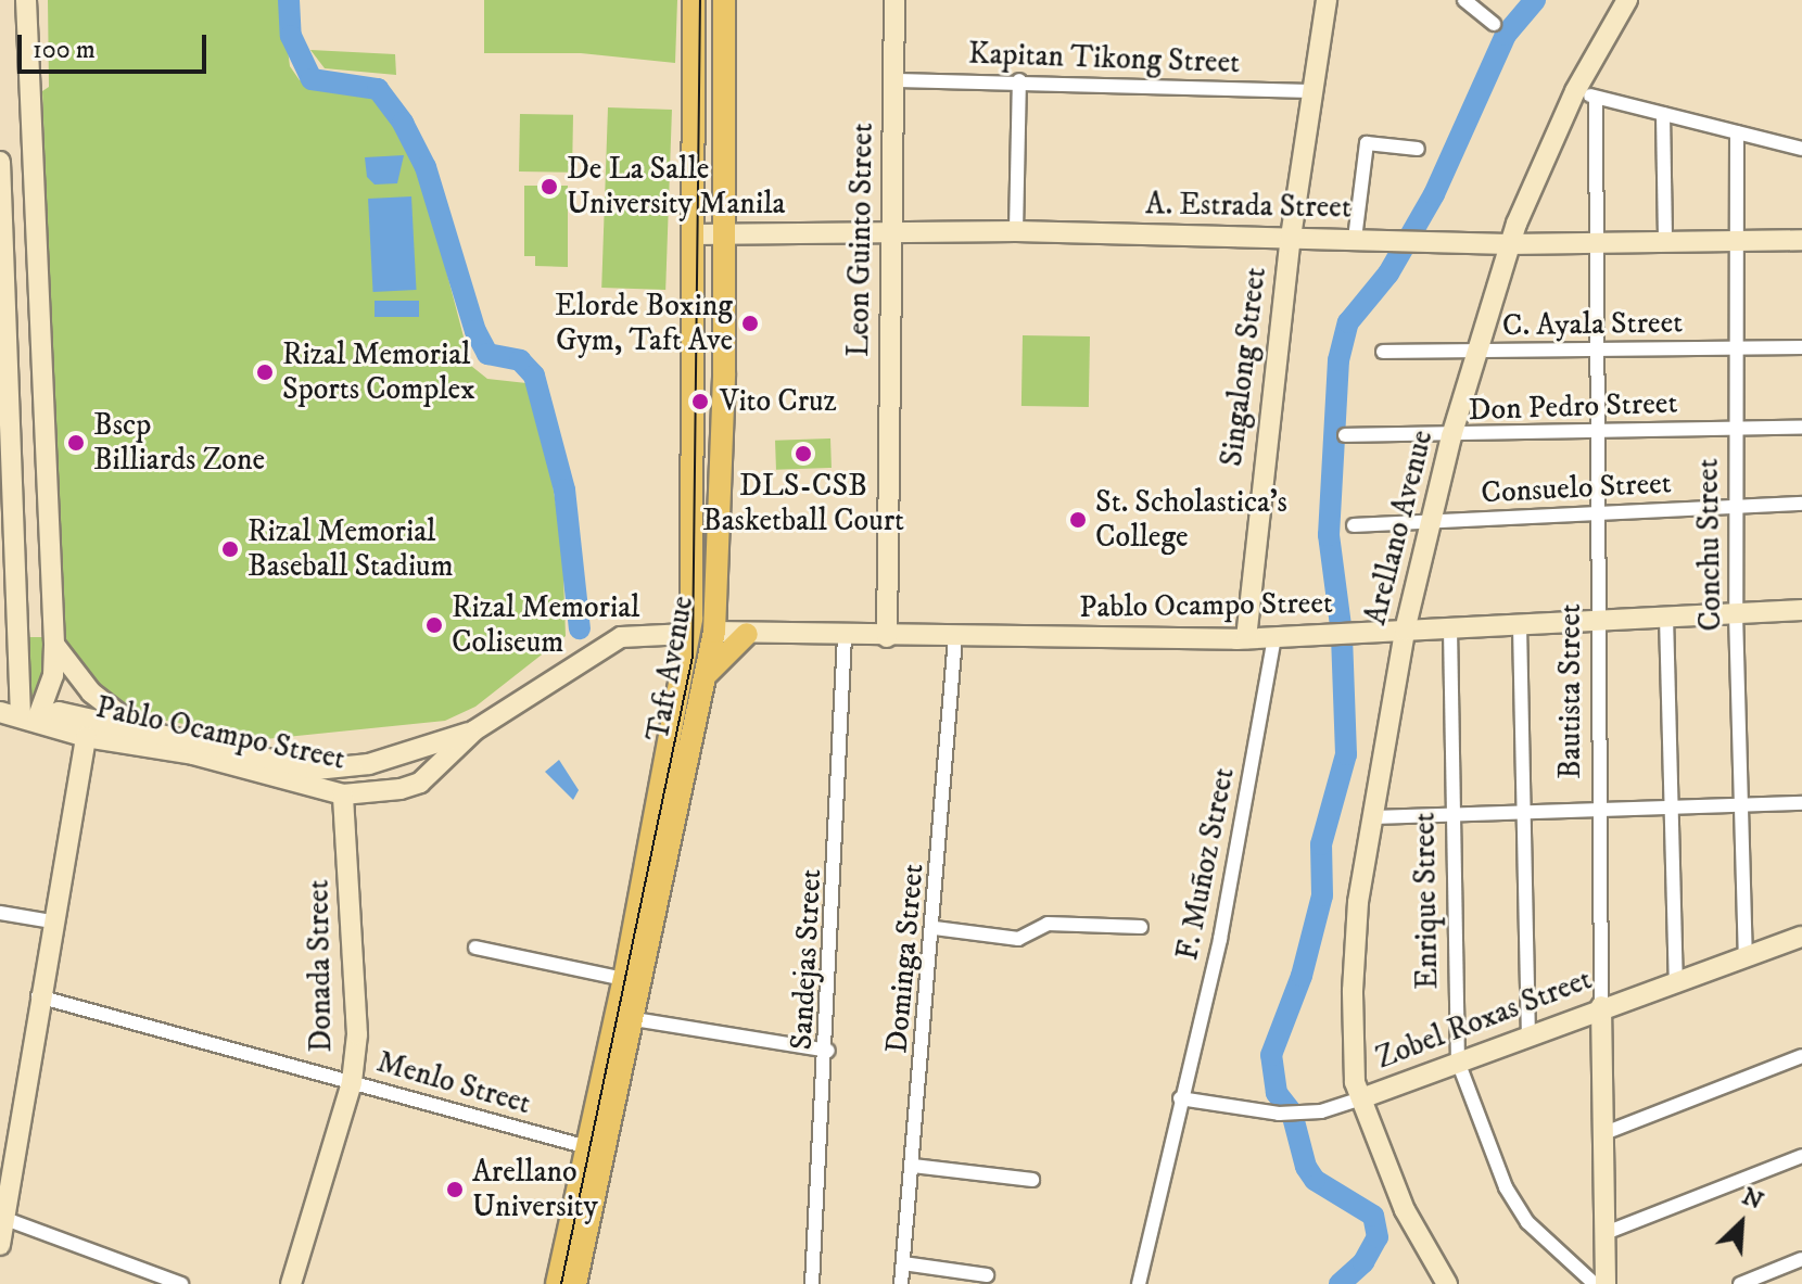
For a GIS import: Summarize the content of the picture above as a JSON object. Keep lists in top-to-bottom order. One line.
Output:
{"streets":{"main road":["A. Estrada Street","Leon Guinto Street","Singalong Street","Arellano Avenue","Pablo Ocampo Street","Taft Avenue","Bautista Street","Donada Street","Zobel Roxas Street"],"street":["Kapitan Tikong Street","C. Ayala Street","Don Pedro Street","Consuelo Street","Conchu Street","F. Muñoz Street","Enrique Street","Dominga Street","Sandejas Street","Menlo Street"]},"crossings":[["Kapitan Tikong Street","Leon Guinto Street"],["Kapitan Tikong Street","Singalong Street"],["A. Estrada Street","Leon Guinto Street"],["A. Estrada Street","Singalong Street"],["A. Estrada Street","Arellano Avenue"],["A. Estrada Street","Conchu Street"],["A. Estrada Street","Taft Avenue"],["A. Estrada Street","Bautista Street"],["Leon Guinto Street","Pablo Ocampo Street"],["C. Ayala Street","Arellano Avenue"],["C. Ayala Street","Conchu Street"],["C. Ayala Street","Bautista Street"],["Singalong Street","Pablo Ocampo Street"],["Don Pedro Street","Arellano Avenue"],["Don Pedro Street","Conchu Street"],["Don Pedro Street","Bautista Street"],["Consuelo Street","Arellano Avenue"],["Consuelo Street","Conchu Street"],["Consuelo Street","Bautista Street"],["Arellano Avenue","Pablo Ocampo Street"],["Arellano Avenue","Zobel Roxas Street"],["Conchu Street","Pablo Ocampo Street"],["Conchu Street","Zobel Roxas Street"],["Pablo Ocampo Street","Taft Avenue"],["Pablo Ocampo Street","Bautista Street"],["Pablo Ocampo Street","F. Muñoz Street"],["Pablo Ocampo Street","Enrique Street"],["Pablo Ocampo Street","Dominga Street"],["Pablo Ocampo Street","Sandejas Street"],["Pablo Ocampo Street","Donada Street"],["Taft Avenue","Menlo Street"],["Bautista Street","Zobel Roxas Street"],["F. Muñoz Street","Zobel Roxas Street"],["Enrique Street","Zobel Roxas Street"],["Donada Street","Menlo Street"]],"places":["De La Salle University Manila","Elorde Boxing Gym, Taft Ave","Rizal Memorial Sports Complex","Vito Cruz","Bscp Billiards Zone","DLS-CSB Basketball Court","St. Scholastica's College","Rizal Memorial Baseball Stadium","Rizal Memorial Coliseum","Arellano University"],"scale_bar":"100 m","north":"top right"}
